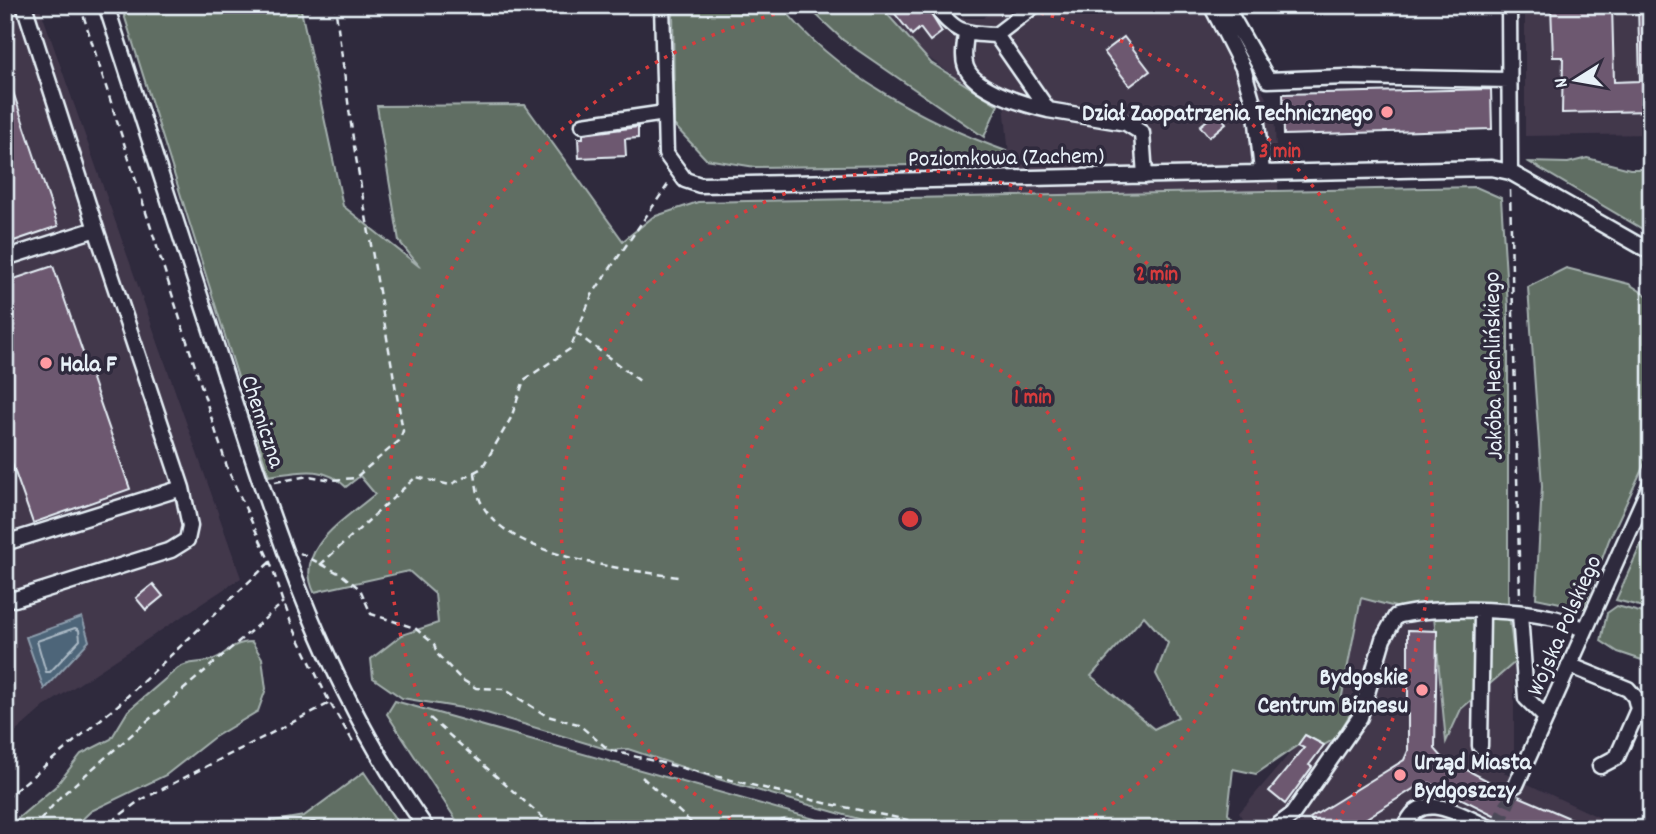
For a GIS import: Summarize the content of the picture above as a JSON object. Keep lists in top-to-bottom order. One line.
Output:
{"streets":{"street":["Poziomkowa (Zachem)","Chemiczna","Wojska Polskiego"],"path":["Jakóba Hechlińskiego"]},"crossings":[["Poziomkowa (Zachem)","Jakóba Hechlińskiego"]],"places":["Dział Zaopatrzenia Technicznego","Hala F","Bydgoskie Centrum Biznesu","Urząd Miasta Bydgoszczy"],"north":"left","rings":["3 min","2 min","1 min"]}
